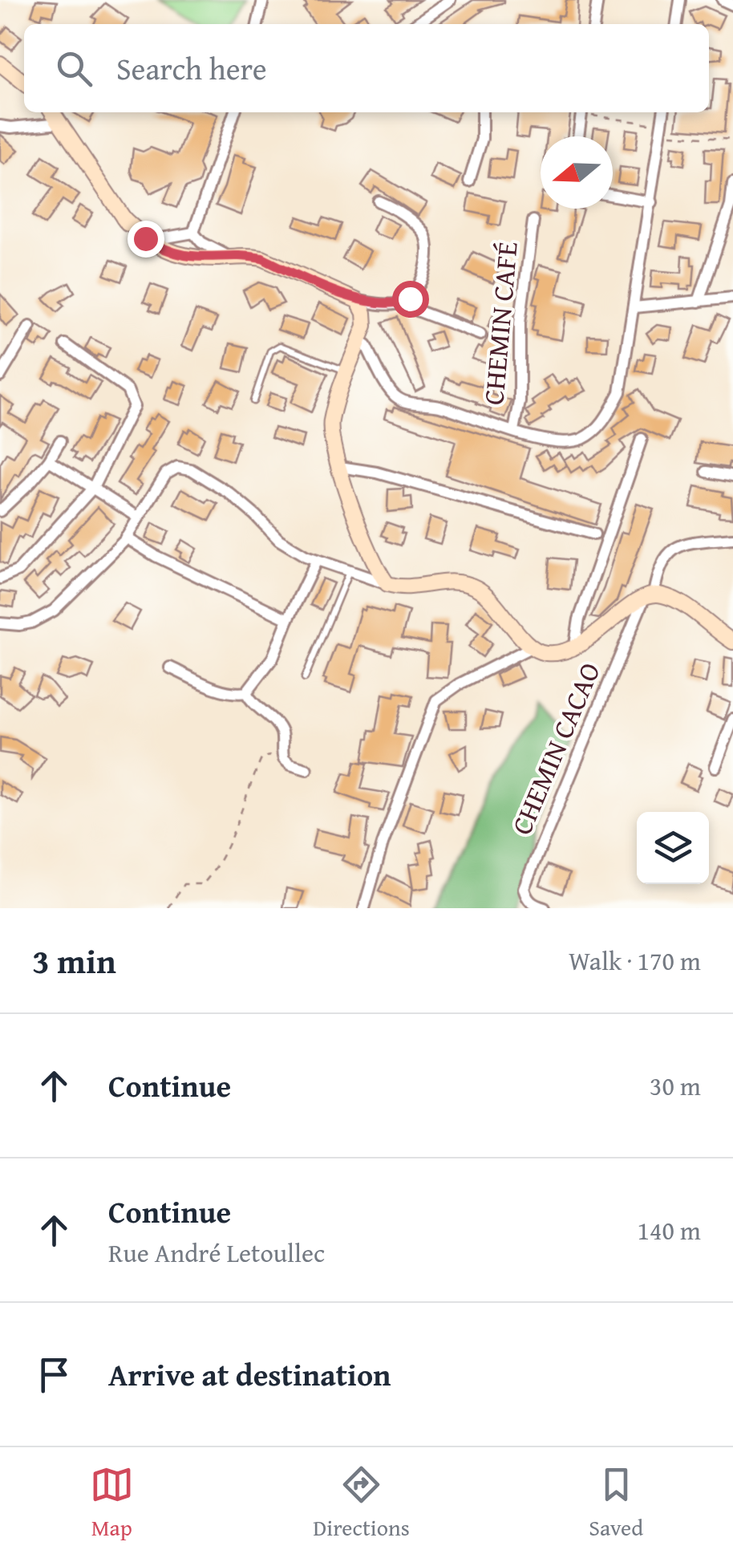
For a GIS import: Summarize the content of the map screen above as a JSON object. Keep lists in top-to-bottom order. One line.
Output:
{"streets":{"street":["CHEMIN CAFÉ","CHEMIN CACAO"]},"north":"left","page":{"search":"Search here","heading":["3 min","Walk · 170 m"],"list":[["Continue","30 m"],["Continue","Rue André Letoullec","140 m"],"Arrive at destination"],"nav":["Map","Directions","Saved"]}}
